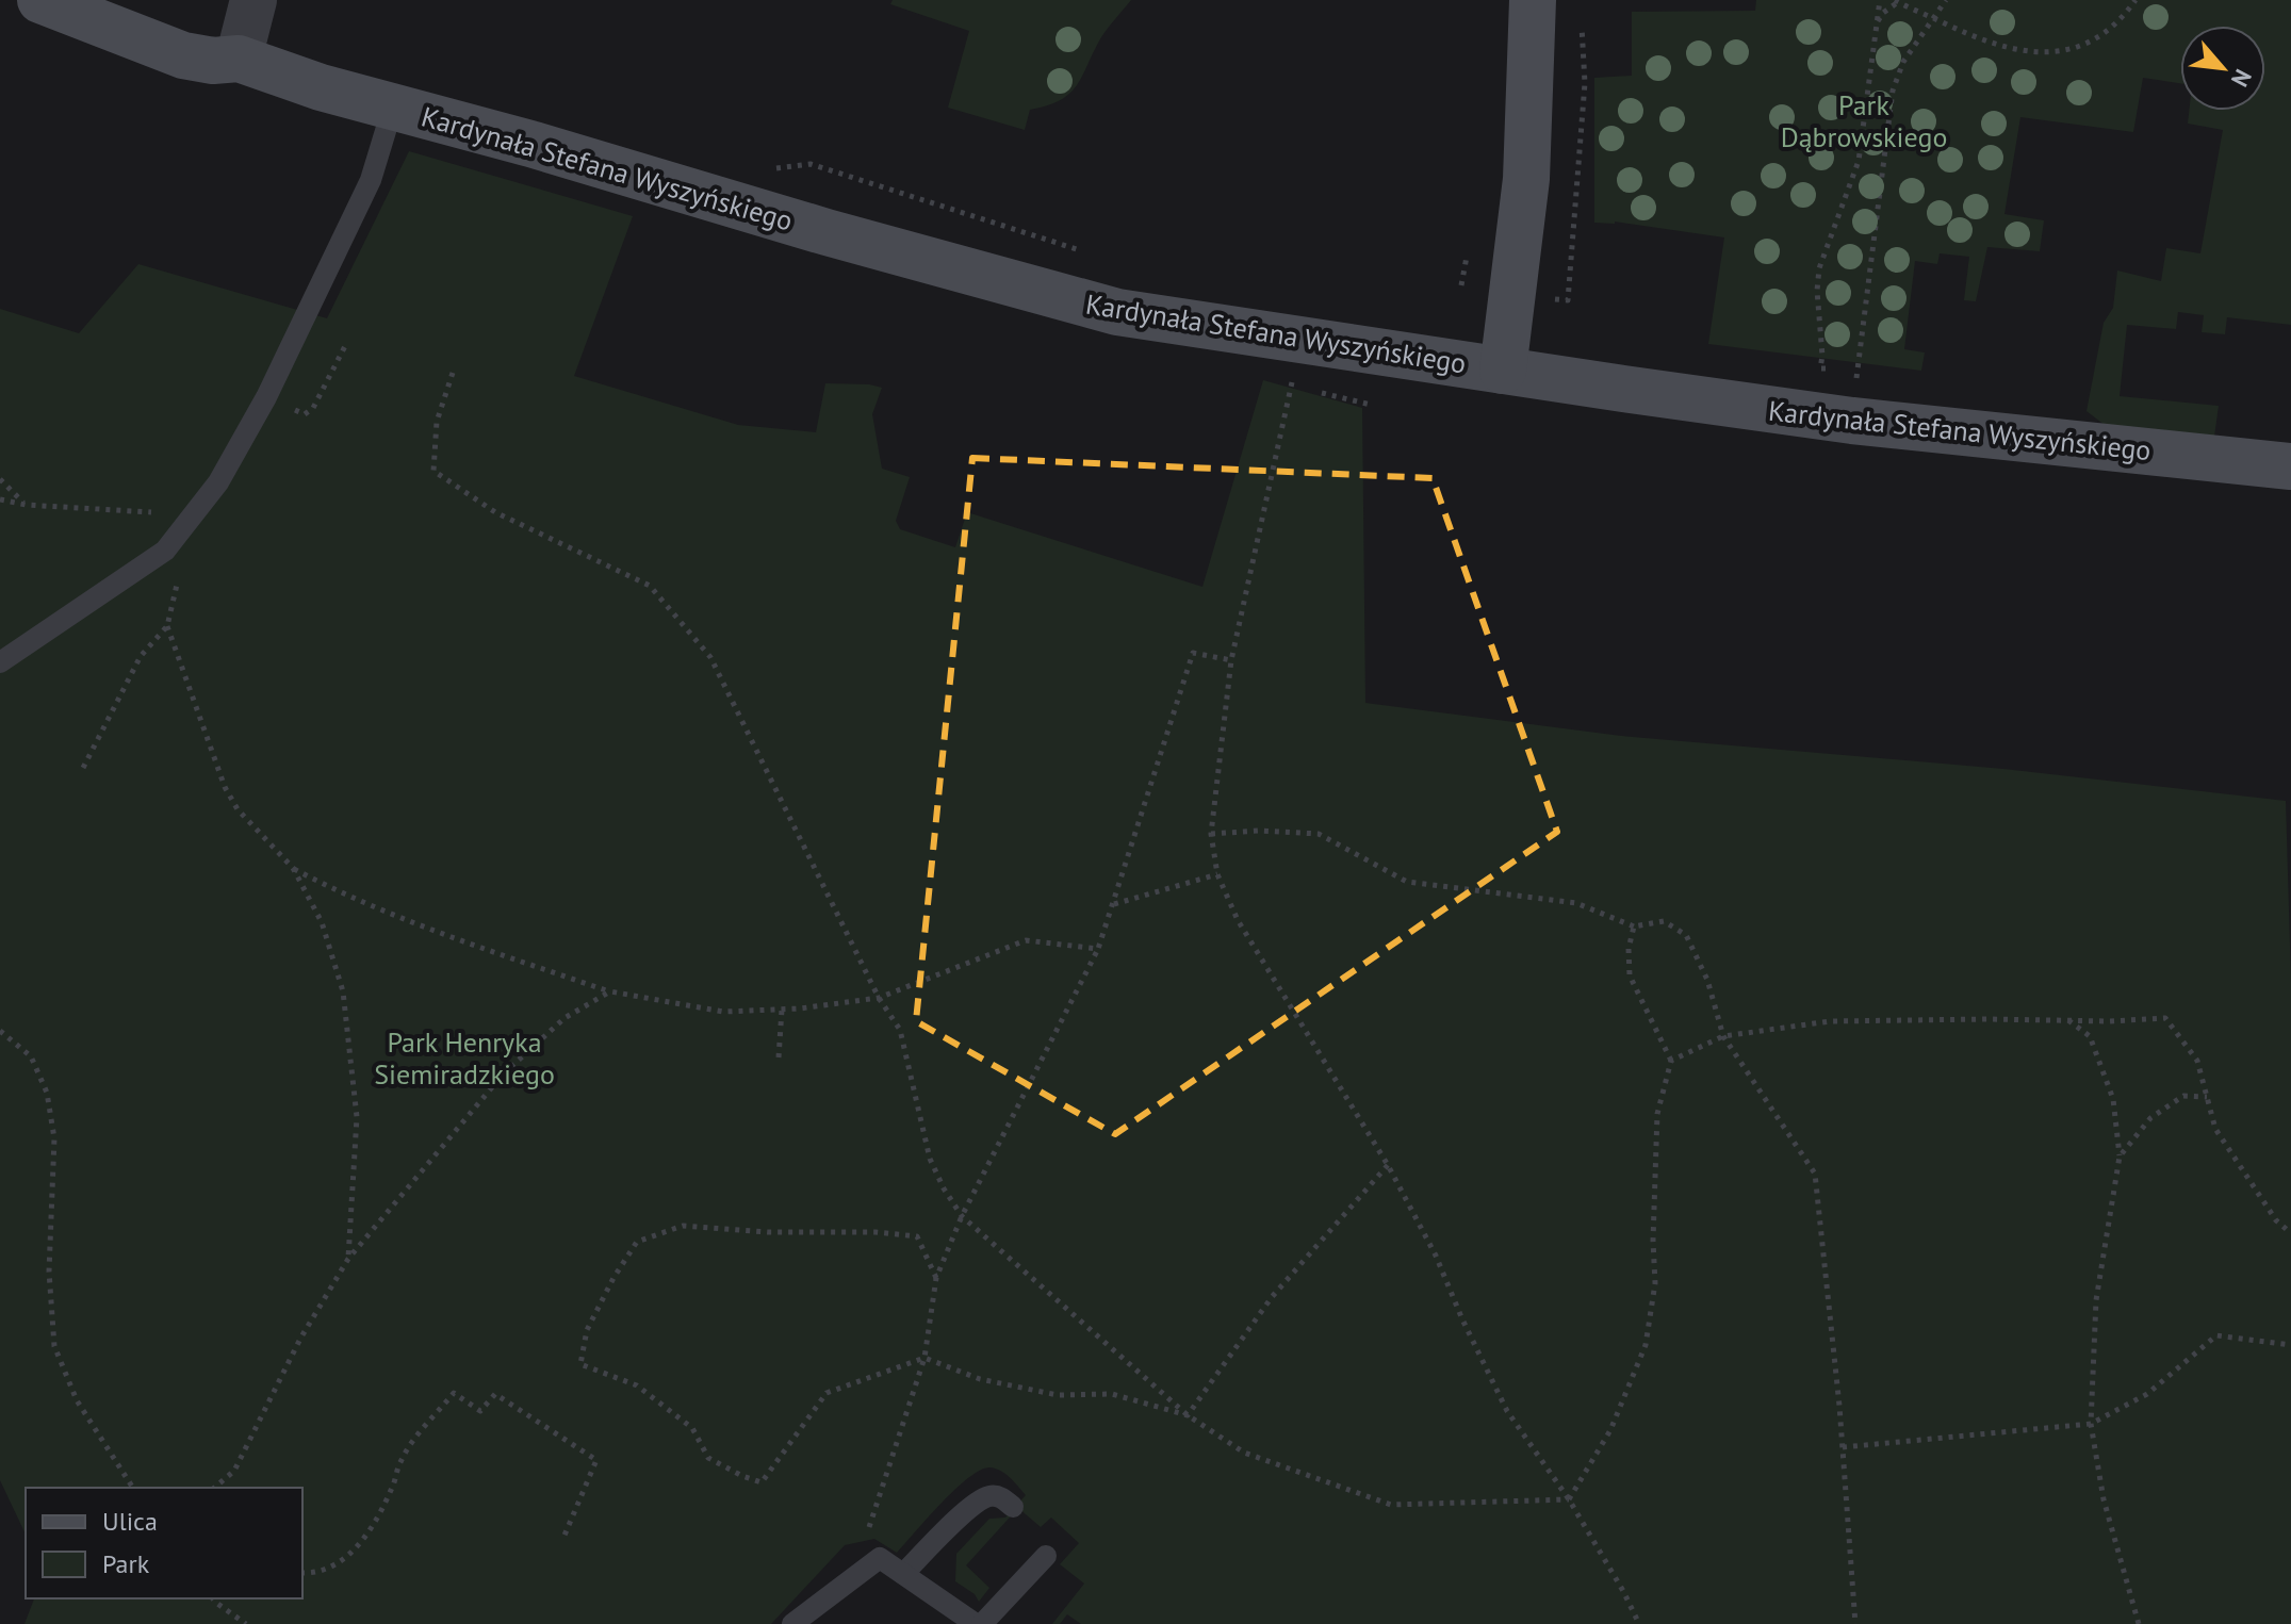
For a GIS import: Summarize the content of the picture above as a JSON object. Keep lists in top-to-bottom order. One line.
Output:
{"streets":{"main road":["Kardynała Stefana Wyszyńskiego"]},"parks":["Park Dąbrowskiego","Park Henryka Siemiradzkiego"],"legend":["Ulica","Park"],"north":"bottom right"}
